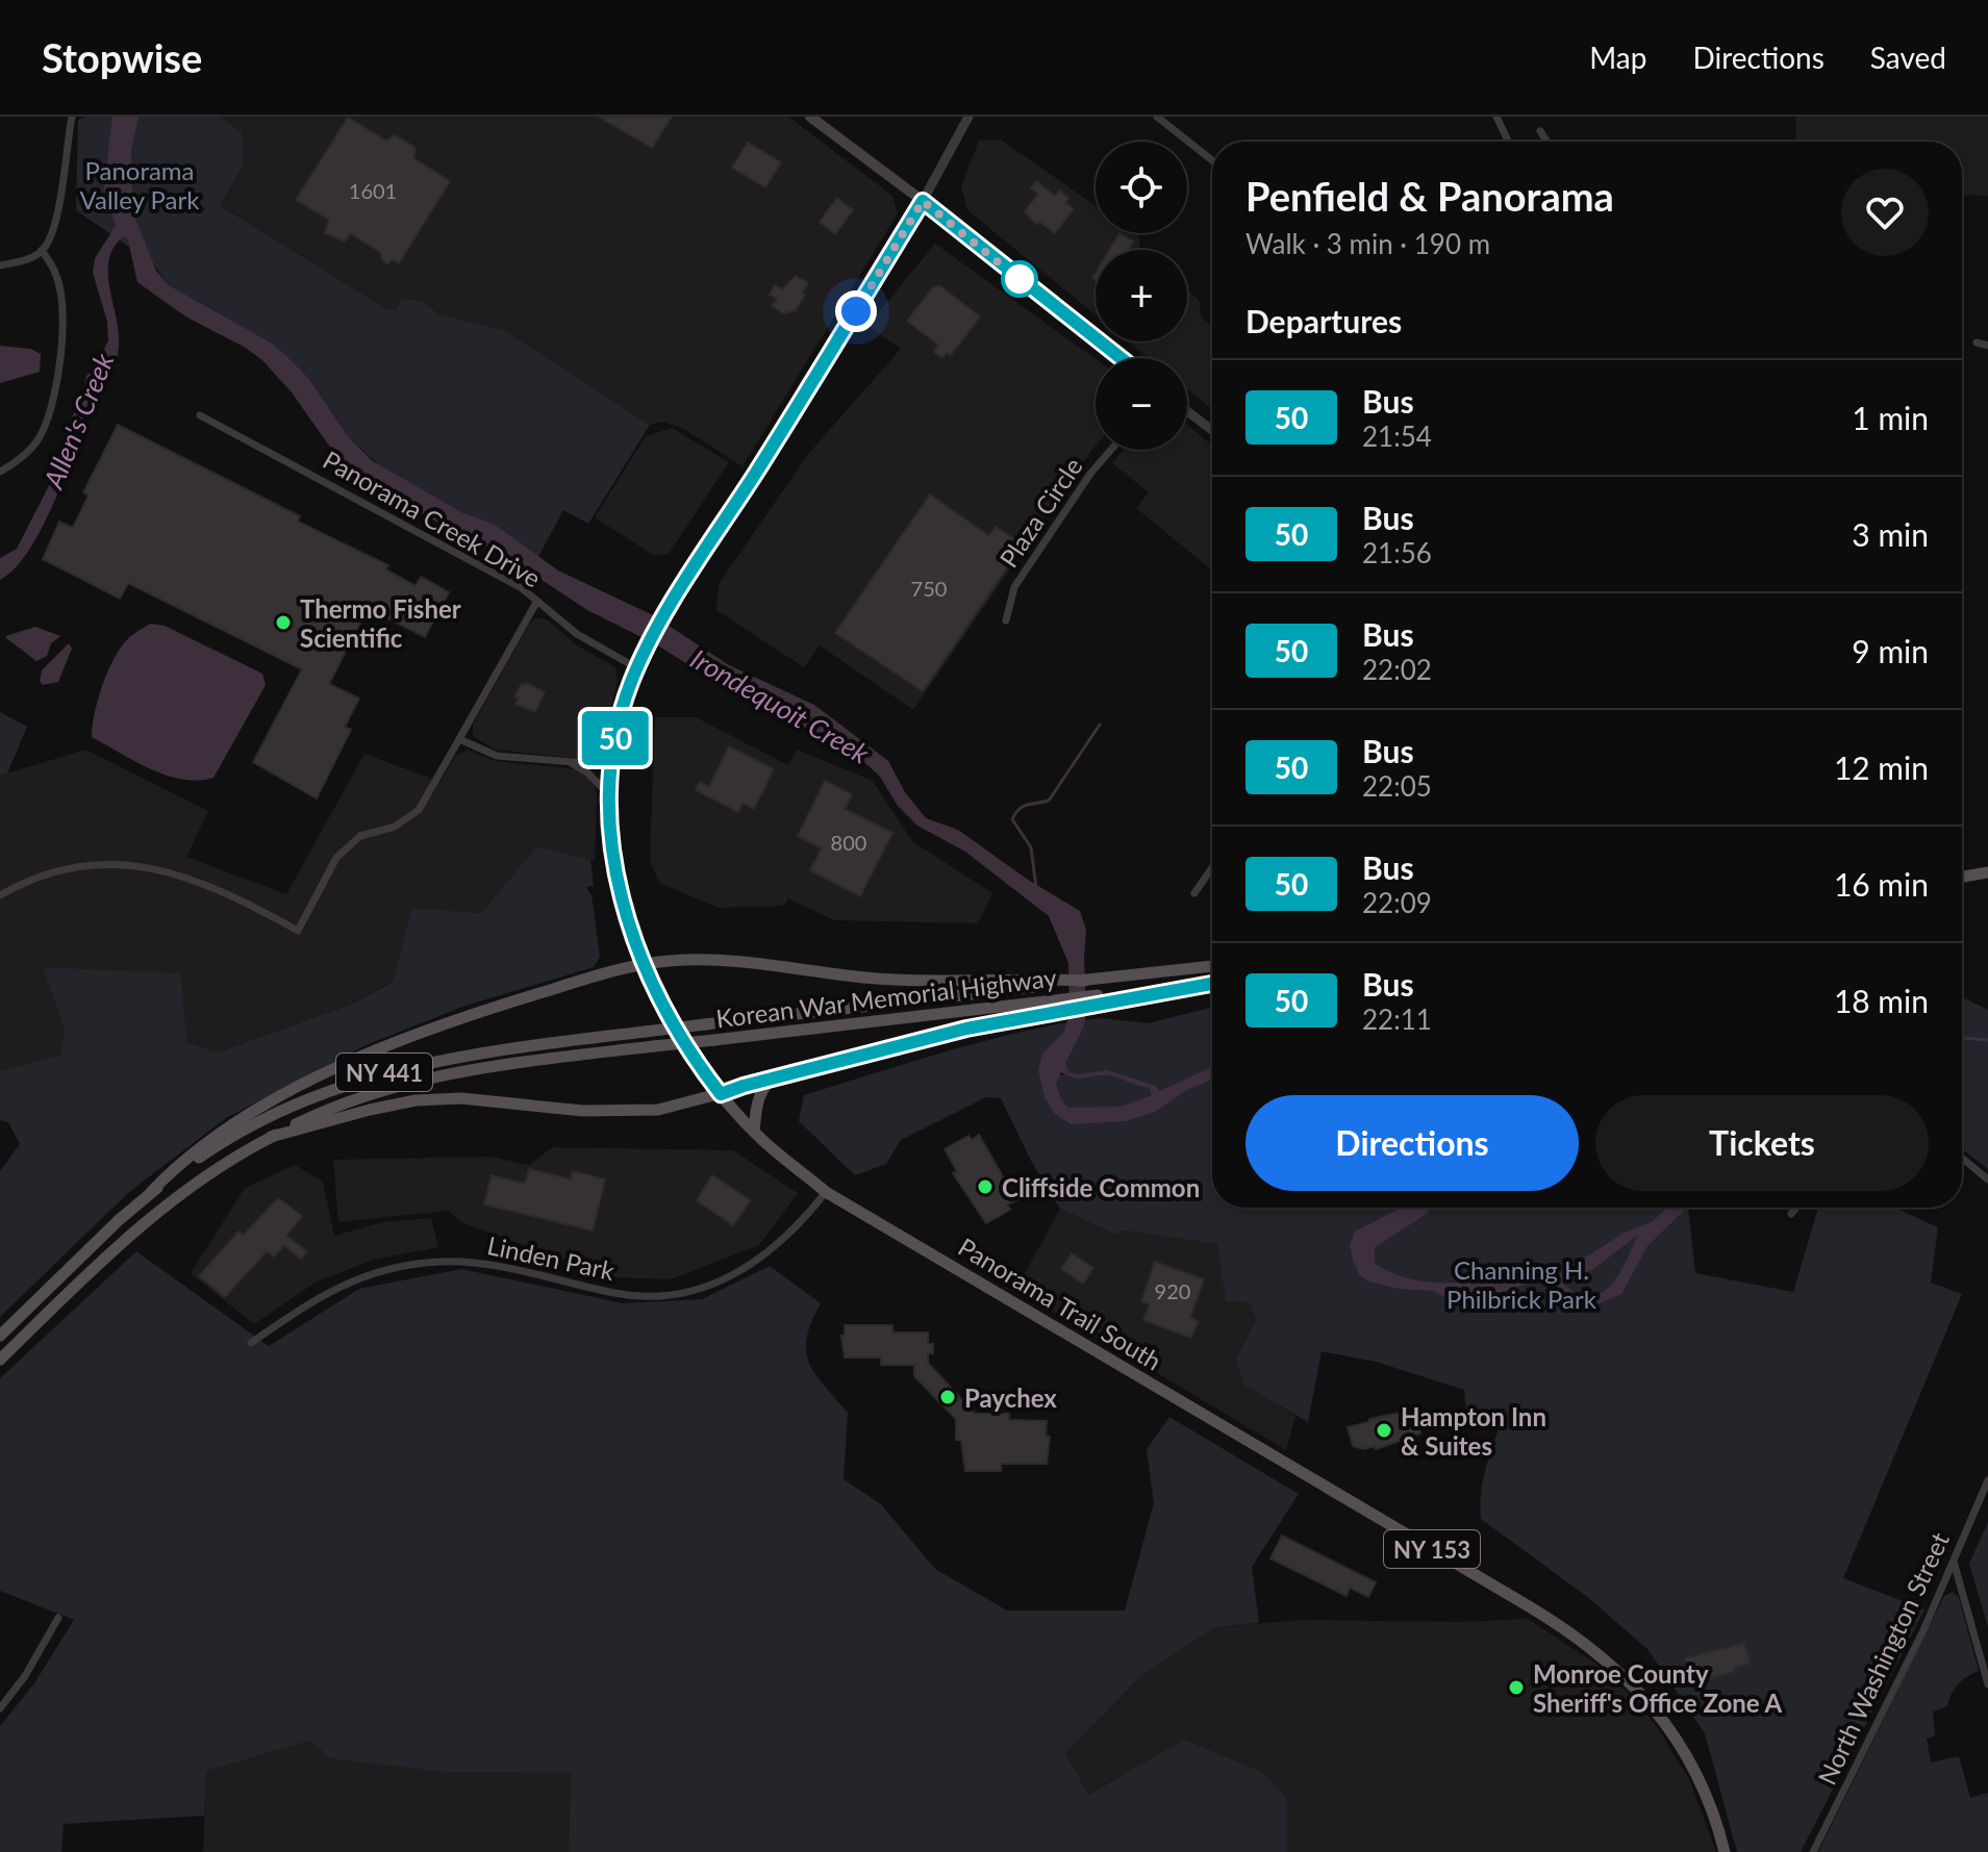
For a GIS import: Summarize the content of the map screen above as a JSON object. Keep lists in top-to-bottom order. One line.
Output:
{"streets":{"main road":["Korean War Memorial Highway","NY 441","Panorama Trail South","NY 153"],"street":["Plaza Circle","Panorama Creek Drive","Linden Park","North Washington Street"]},"crossings":[["Panorama Creek Drive","Panorama Trail South"],["Linden Park","Panorama Trail South"]],"water":["Allen's Creek","Irondequoit Creek"],"parks":["Panorama Valley Park","Channing H. Philbrick Park"],"places":["Thermo Fisher Scientific","Cliffside Common","Paychex","Hampton Inn & Suites","Monroe County Sheriff's Office Zone A"],"lines":["bus line 50"],"house_numbers":["1601","750","800","920"],"page":{"header":"Stopwise","nav":["Map","Directions","Saved"],"on_map":"50","map_buttons":["+","−"],"heading":[["Penfield & Panorama","Walk · 3 min · 190 m"],"Departures"],"list":[{"mark":"50","name":"Bus","note":"21:54","value":"1 min"},{"mark":"50","name":"Bus","note":"21:56","value":"3 min"},{"mark":"50","name":"Bus","note":"22:02","value":"9 min"},{"mark":"50","name":"Bus","note":"22:05","value":"12 min"},{"mark":"50","name":"Bus","note":"22:09","value":"16 min"},{"mark":"50","name":"Bus","note":"22:11","value":"18 min"}],"buttons":["Directions","Tickets"]}}
